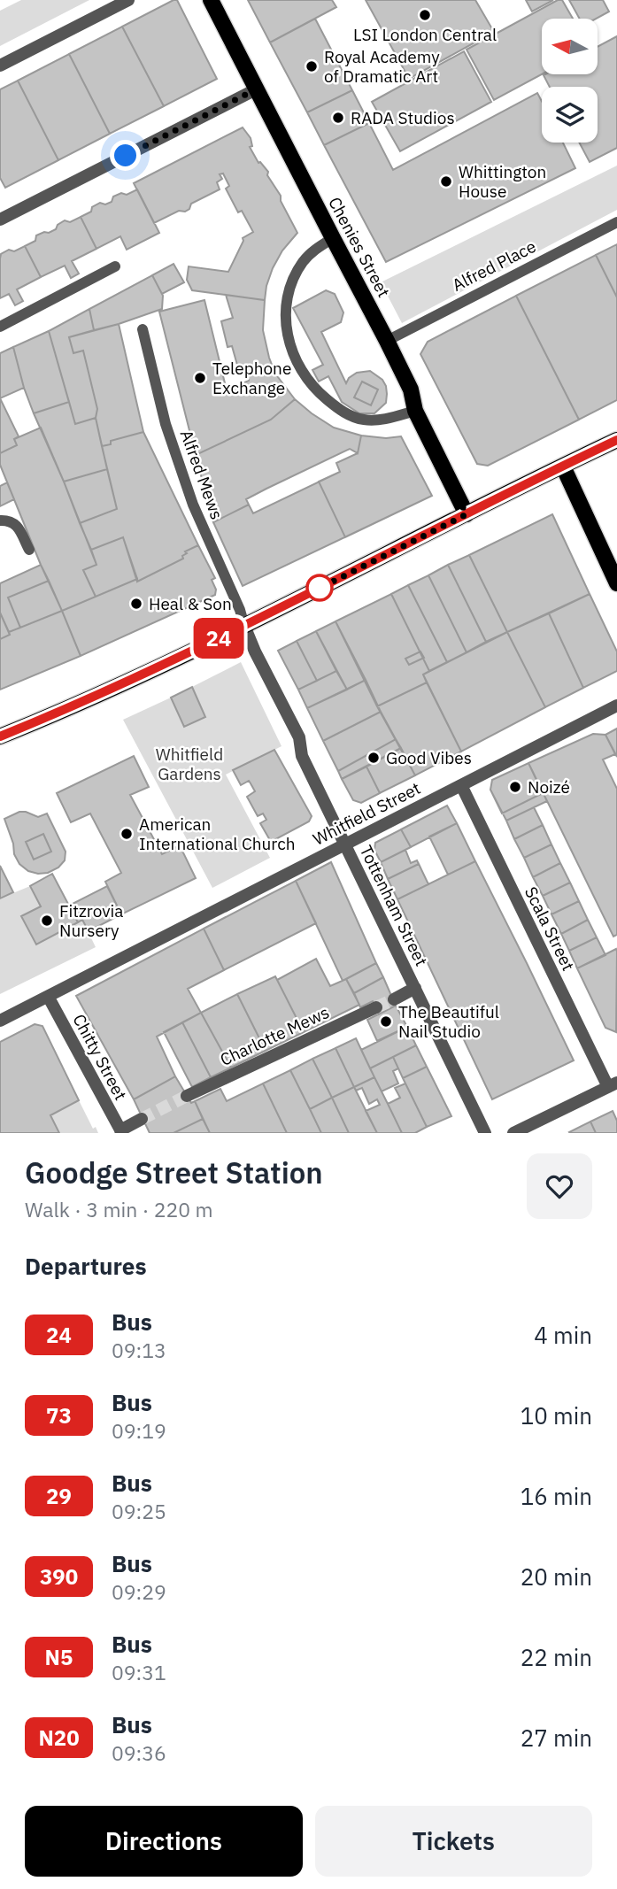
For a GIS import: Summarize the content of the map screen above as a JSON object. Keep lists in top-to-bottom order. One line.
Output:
{"streets":{"main road":["Chenies Street"],"street":["Whitfield Street","Tottenham Street","Scala Street","Charlotte Mews","Chitty Street"],"lane":["Alfred Place","Alfred Mews"]},"crossings":[["Chenies Street","Alfred Place"],["Alfred Mews","Tottenham Street"],["Whitfield Street","Tottenham Street"],["Whitfield Street","Scala Street"],["Whitfield Street","Chitty Street"]],"parks":["Whitfield Gardens"],"places":["LSI London Central","Royal Academy of Dramatic Art","RADA Studios","Whittington House","Telephone Exchange","Heal & Son","Good Vibes","Noizé","American International Church","Fitzrovia Nursery","The Beautiful Nail Studio"],"lines":["bus line 24"],"north":"left","page":{"on_map":"24","heading":[["Goodge Street Station","Walk · 3 min · 220 m"],"Departures"],"list":[{"mark":"24","name":"Bus","note":"09:13","value":"4 min"},{"mark":"73","name":"Bus","note":"09:19","value":"10 min"},{"mark":"29","name":"Bus","note":"09:25","value":"16 min"},{"mark":"390","name":"Bus","note":"09:29","value":"20 min"},{"mark":"N5","name":"Bus","note":"09:31","value":"22 min"},{"mark":"N20","name":"Bus","note":"09:36","value":"27 min"}],"buttons":["Directions","Tickets"]}}
